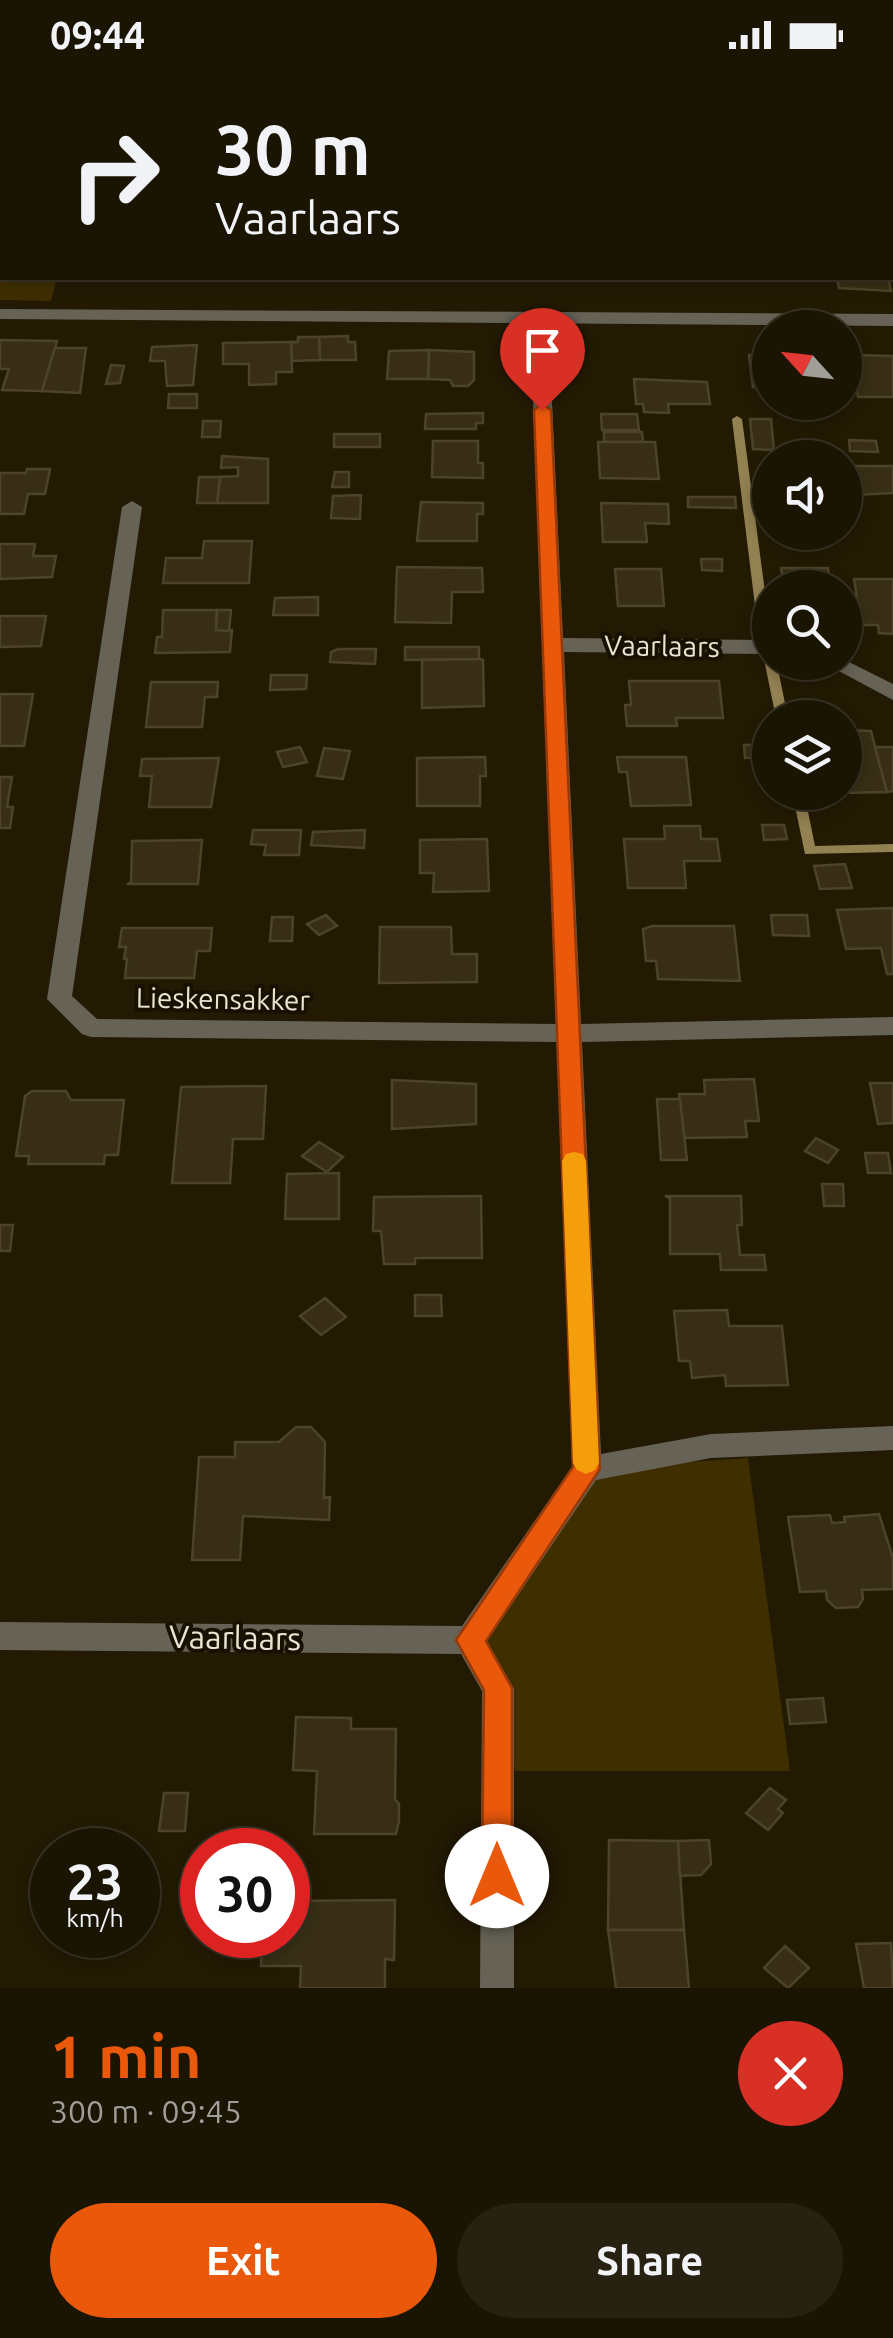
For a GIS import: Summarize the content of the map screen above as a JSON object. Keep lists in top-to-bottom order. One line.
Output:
{"streets":{"street":["Vaarlaars","Lieskensakker"]},"north":"top left","page":{"status":"09:44","turn":["30 m","Vaarlaars"],"speed":"23 km/h","limit":"30","heading":["1 min","300 m · 09:45"],"buttons":["Exit","Share"]}}
